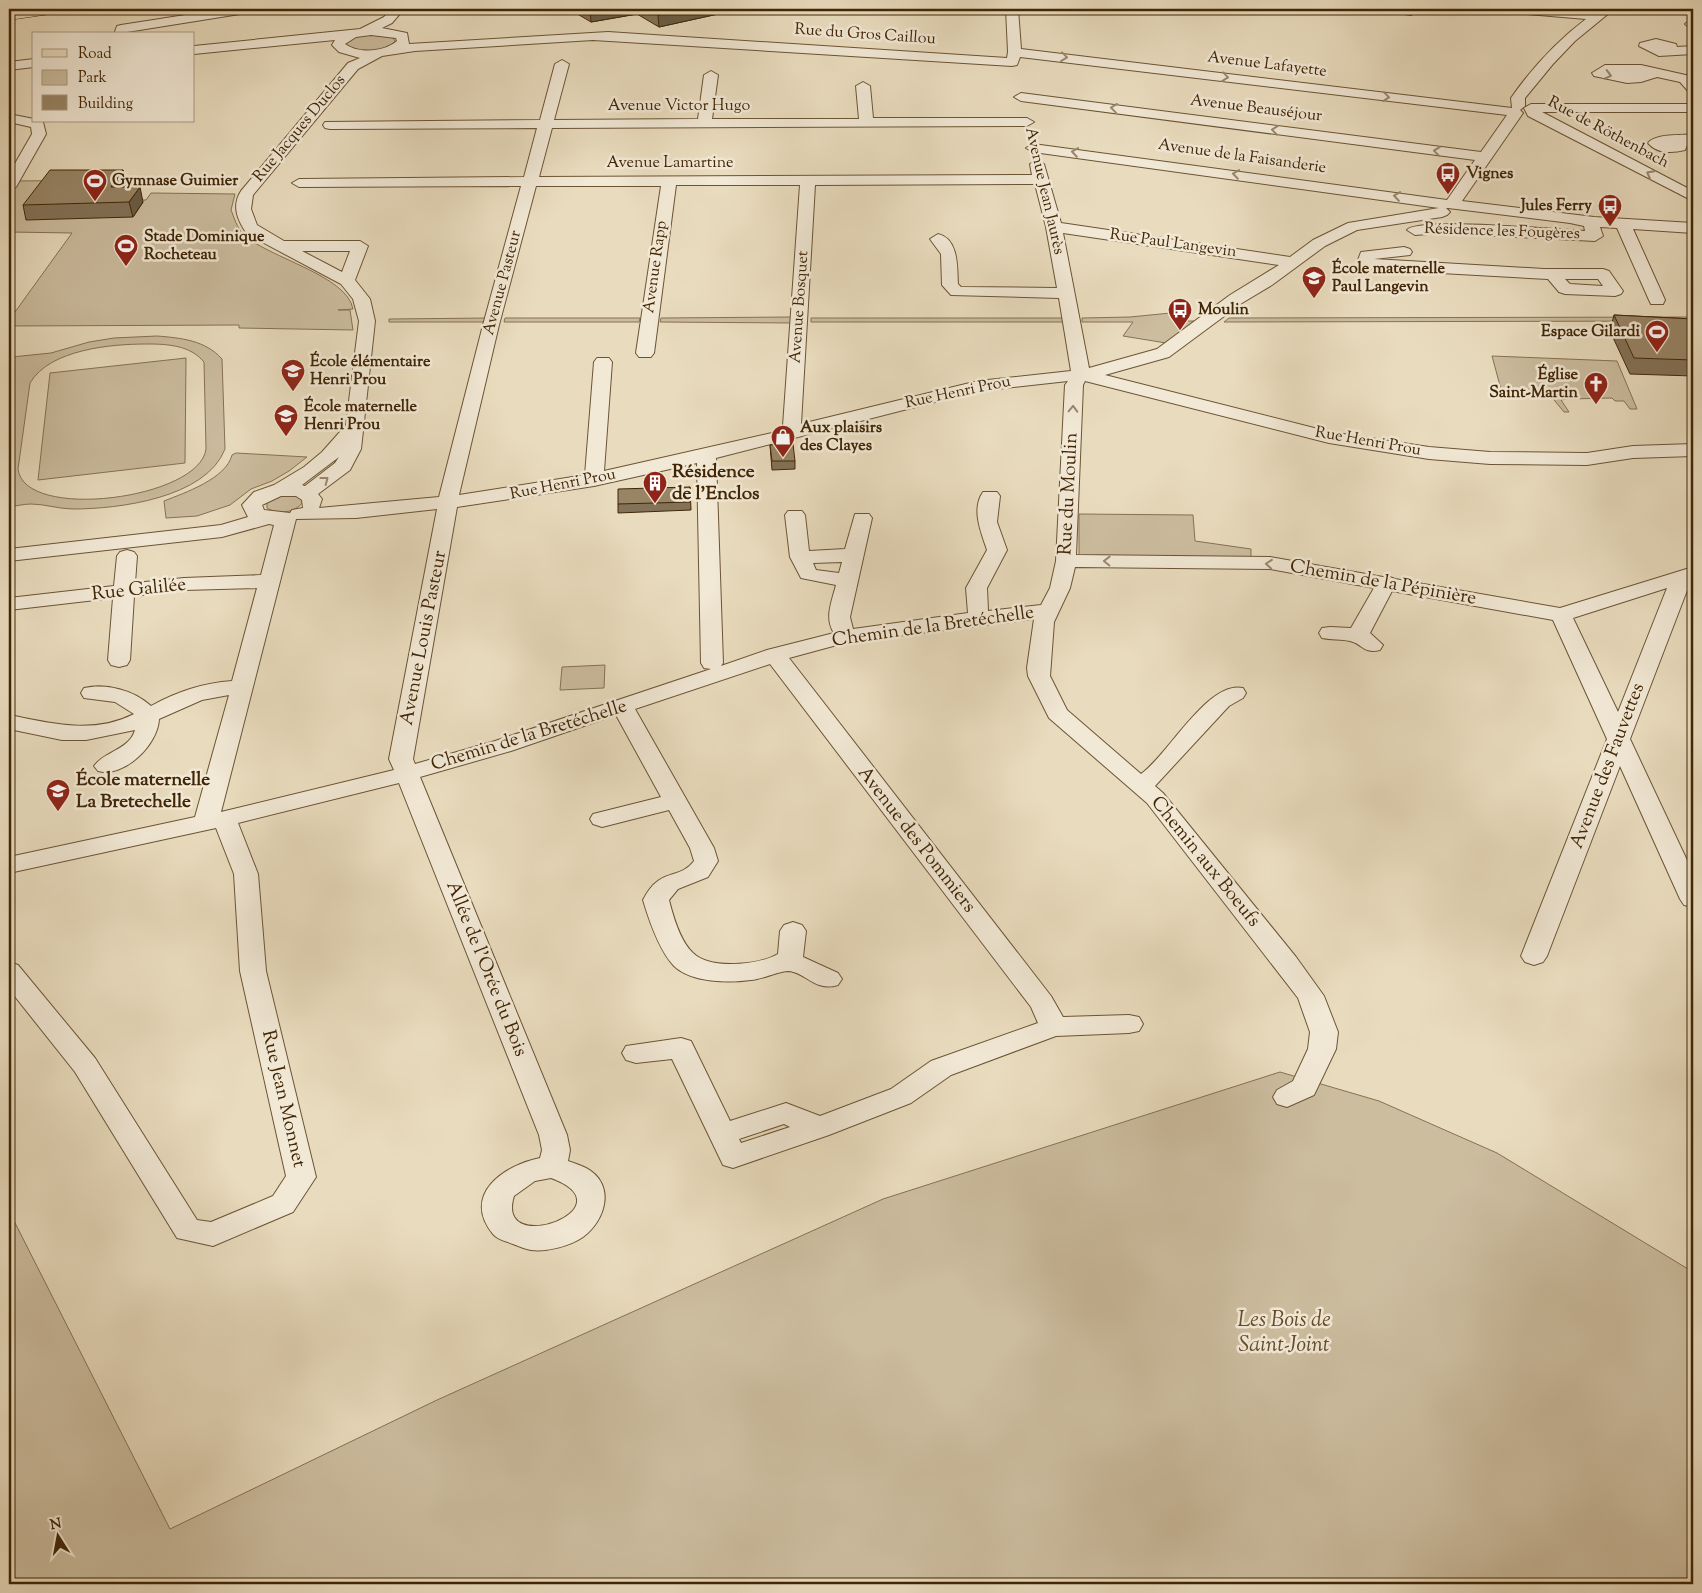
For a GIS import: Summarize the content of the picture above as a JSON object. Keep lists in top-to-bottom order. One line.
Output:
{"streets":{"street":["Rue du Gros Caillou","Avenue Lafayette","Avenue Victor Hugo","Avenue Beauséjour","Rue Jacques Duclos","Rue de Röthenbach","Avenue de la Faisanderie","Avenue Lamartine","Avenue Jean Jaurès","Résidence les Fougères","Rue Paul Langevin","Avenue Rapp","Avenue Pasteur","Avenue Bosquet","Rue Henri Prou","Rue du Moulin","Chemin de la Pépinière","Rue Galilée","Chemin de la Bretéchelle","Avenue Louis Pasteur","Avenue des Fauvettes","Avenue des Pommiers","Chemin aux Boeufs","Allée de l'Orée du Bois","Rue Jean Monnet"]},"crossings":[["Rue du Gros Caillou","Avenue Lafayette"],["Rue du Gros Caillou","Avenue Beauséjour"],["Rue du Gros Caillou","Rue Jacques Duclos"],["Rue du Gros Caillou","Avenue Jean Jaurès"],["Avenue Lafayette","Avenue Beauséjour"],["Avenue Lafayette","Rue de Röthenbach"],["Avenue Lafayette","Avenue Jean Jaurès"],["Avenue Victor Hugo","Avenue Jean Jaurès"],["Avenue Victor Hugo","Avenue Pasteur"],["Avenue Beauséjour","Avenue Jean Jaurès"],["Rue Jacques Duclos","Rue Henri Prou"],["Avenue de la Faisanderie","Avenue Jean Jaurès"],["Avenue Lamartine","Avenue Jean Jaurès"],["Avenue Lamartine","Avenue Rapp"],["Avenue Lamartine","Avenue Pasteur"],["Avenue Lamartine","Avenue Bosquet"],["Avenue Jean Jaurès","Rue Paul Langevin"],["Avenue Jean Jaurès","Rue Henri Prou"],["Avenue Jean Jaurès","Rue du Moulin"],["Avenue Pasteur","Rue Henri Prou"],["Avenue Pasteur","Avenue Louis Pasteur"],["Avenue Bosquet","Rue Henri Prou"],["Rue Henri Prou","Rue du Moulin"],["Rue Henri Prou","Avenue Louis Pasteur"],["Rue du Moulin","Chemin de la Pépinière"],["Rue du Moulin","Chemin de la Bretéchelle"],["Rue du Moulin","Chemin aux Boeufs"],["Chemin de la Pépinière","Avenue des Fauvettes"],["Chemin de la Bretéchelle","Avenue Louis Pasteur"],["Chemin de la Bretéchelle","Avenue des Pommiers"],["Chemin de la Bretéchelle","Chemin aux Boeufs"],["Chemin de la Bretéchelle","Allée de l'Orée du Bois"],["Chemin de la Bretéchelle","Rue Jean Monnet"],["Avenue Louis Pasteur","Allée de l'Orée du Bois"]],"one_way":["Avenue Beauséjour","Avenue de la Faisanderie","Chemin de la Pépinière"],"parks":["Les Bois de Saint-Joint"],"places":{"bus stop":["Vignes","Jules Ferry","Moulin"],"sports":["Gymnase Guimier","Stade Dominique Rocheteau","Espace Gilardi"],"school or university":["École maternelle Paul Langevin","École élémentaire Henri Prou","École maternelle Henri Prou","École maternelle La Bretechelle"],"church":["Église Saint-Martin"],"shop":["Aux plaisirs des Clayes"],"building":["Résidence de l'Enclos"]},"legend":["Road","Park","Building"],"north":"top"}
